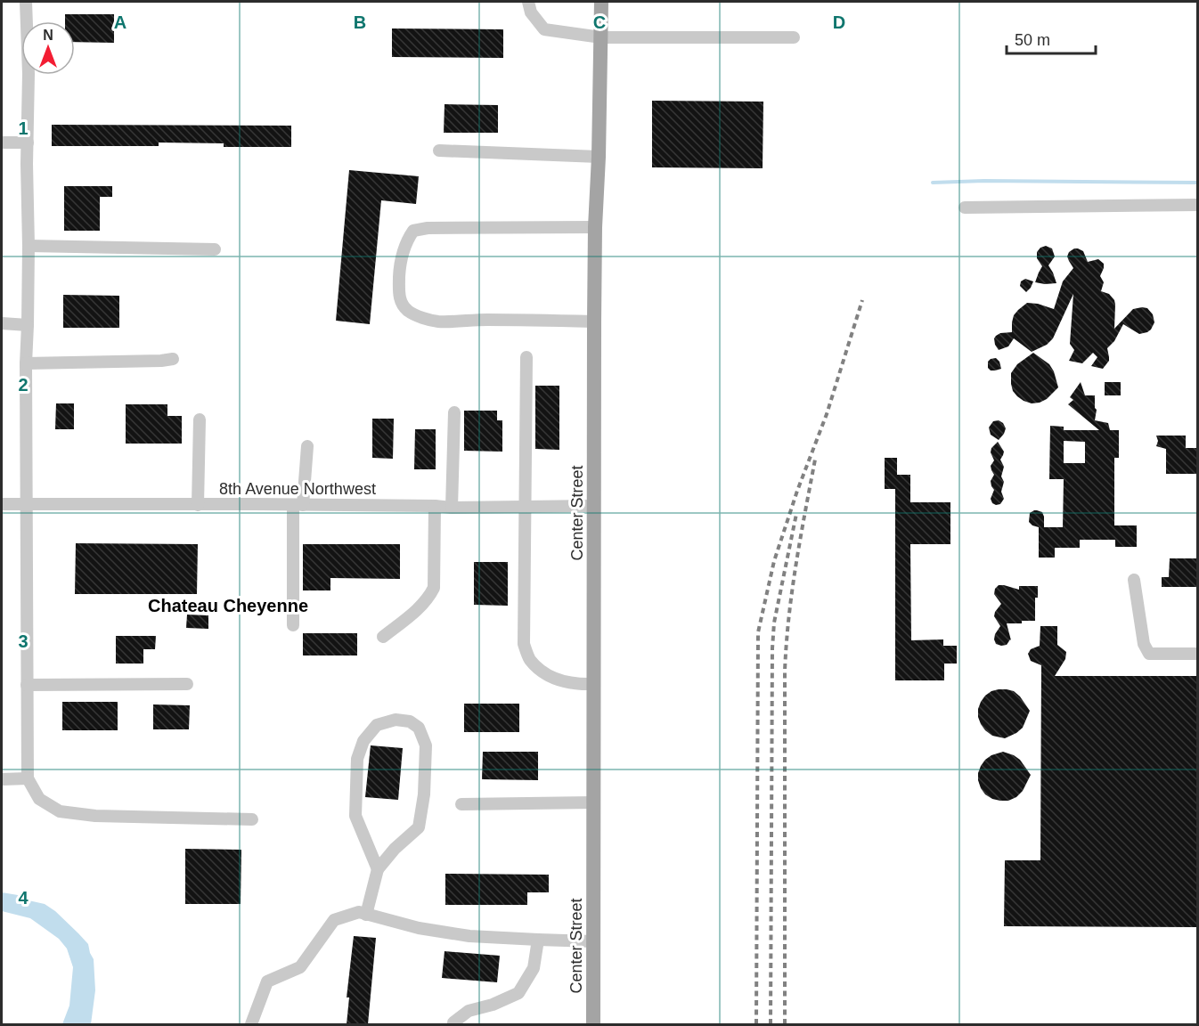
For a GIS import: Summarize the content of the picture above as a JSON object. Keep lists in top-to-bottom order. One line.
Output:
{"streets":{"main road":["Center Street"],"street":["8th Avenue Northwest"]},"crossings":[["8th Avenue Northwest","Center Street"]],"districts":["Chateau Cheyenne"],"scale_bar":"50 m","north":"top","grid":{"columns":["A","B","C","D"],"rows":["1","2","3","4"]}}
